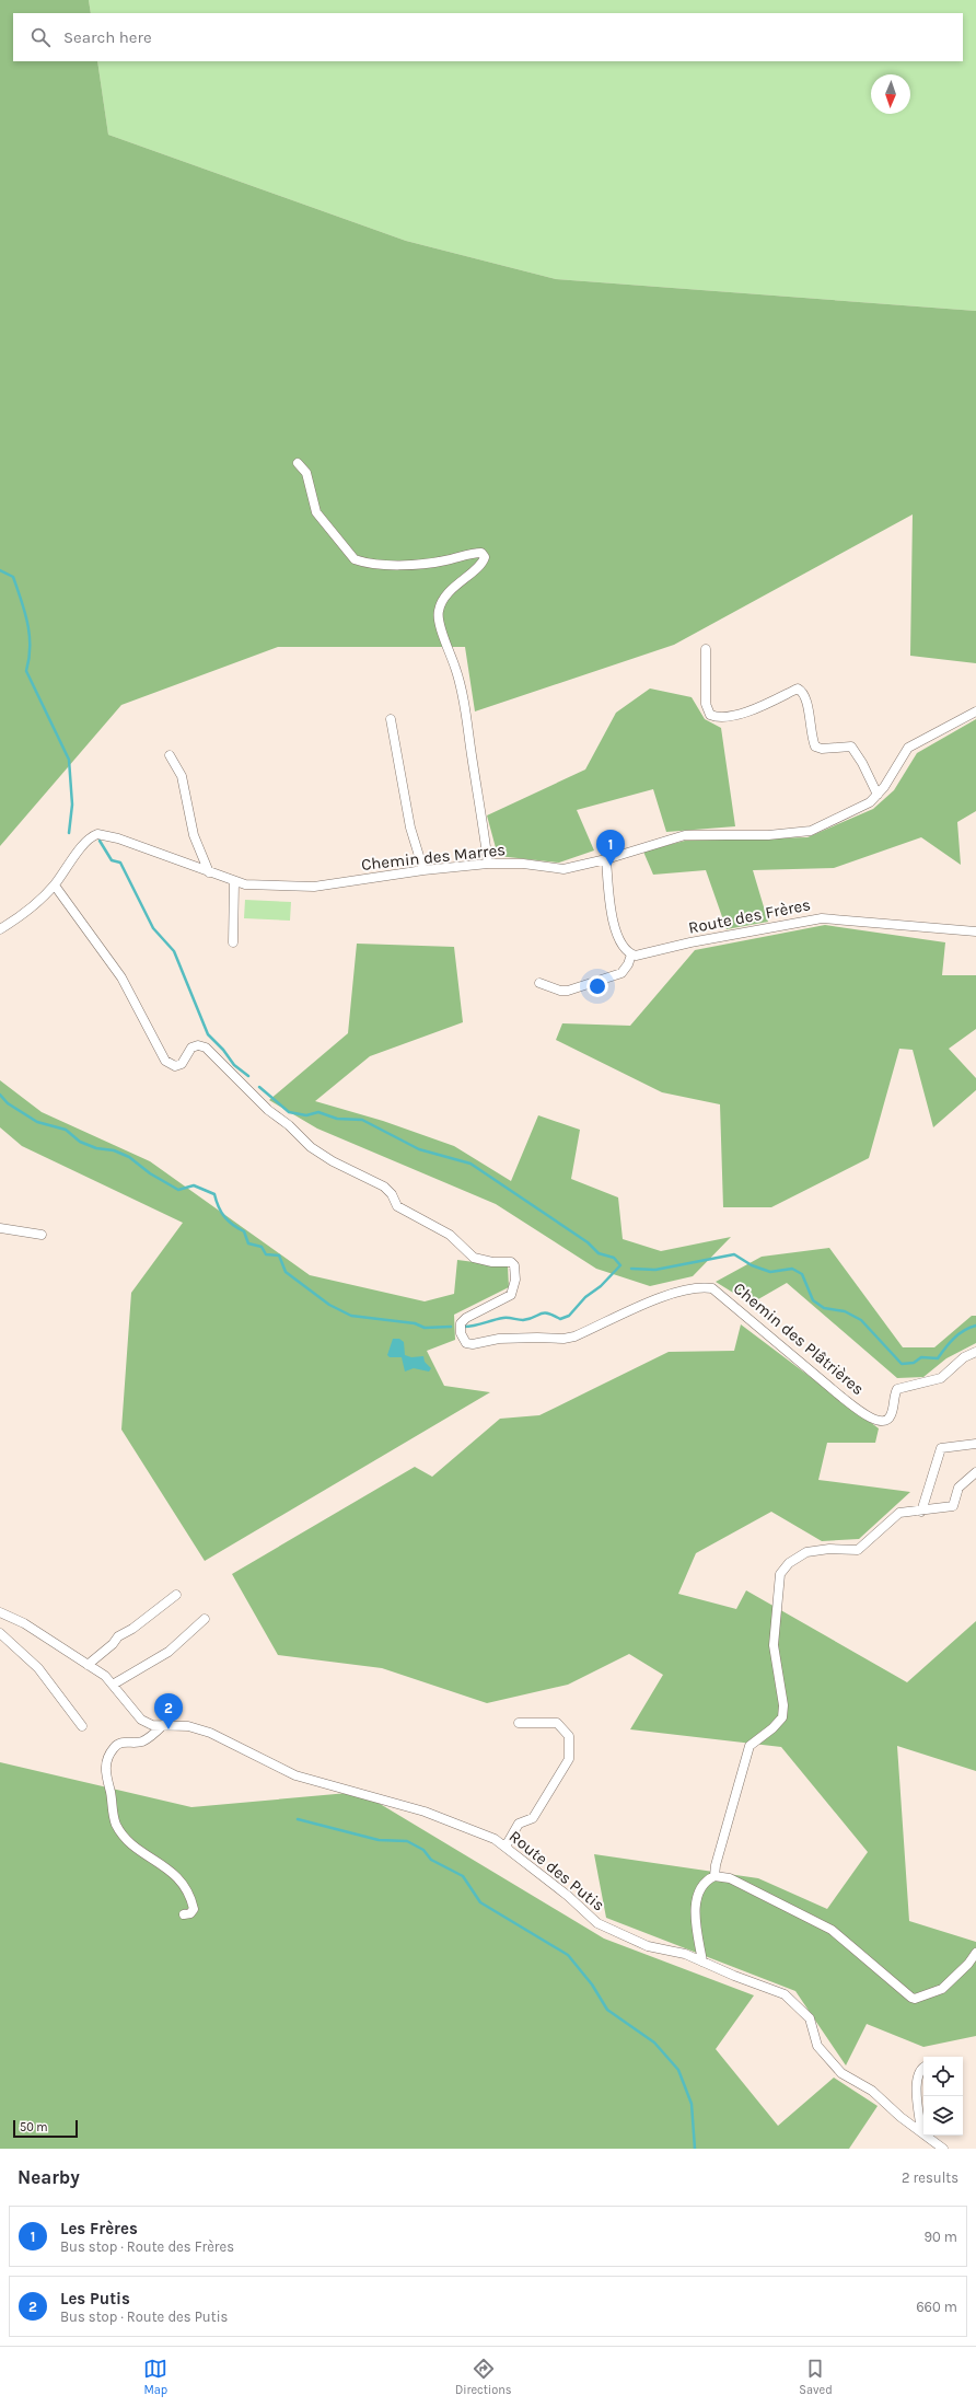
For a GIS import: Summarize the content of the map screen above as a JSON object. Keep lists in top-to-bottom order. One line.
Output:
{"streets":{"street":["Chemin des Marres","Route des Frères","Chemin des Plâtrières","Route des Putis"]},"crossings":[["Chemin des Marres","Chemin des Plâtrières"]],"scale_bar":"50 m","north":"bottom","page":{"search":"Search here","pins":["1","2"],"scale":"50 m","heading":["Nearby","2 results"],"list":[{"mark":"1","name":"Les Frères","note":"Bus stop · Route des Frères","value":"90 m"},{"mark":"2","name":"Les Putis","note":"Bus stop · Route des Putis","value":"660 m"}],"nav":["Map","Directions","Saved"]}}
